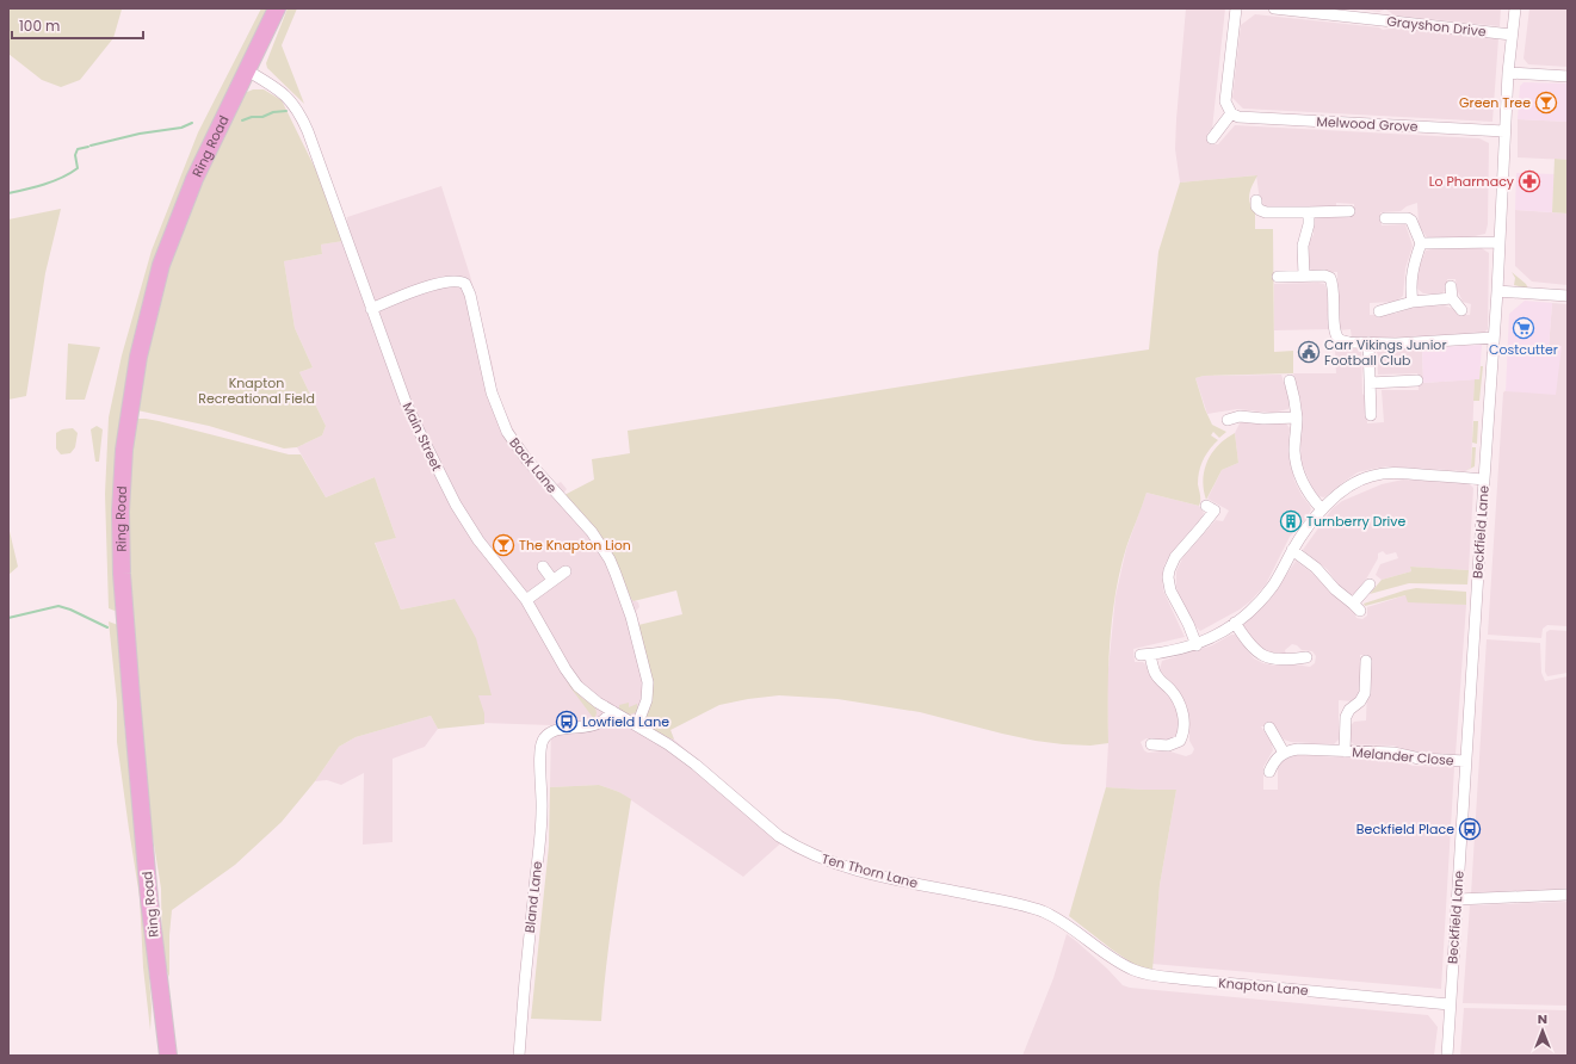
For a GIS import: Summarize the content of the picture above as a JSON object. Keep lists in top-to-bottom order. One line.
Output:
{"streets":{"highway":["Ring Road"],"street":["Grayshon Drive","Melwood Grove","Main Street","Back Lane","Beckfield Lane","Melander Close","Ten Thorn Lane","Bland Lane","Knapton Lane"]},"crossings":[["Grayshon Drive","Beckfield Lane"],["Melwood Grove","Beckfield Lane"],["Ring Road","Main Street"],["Main Street","Back Lane"],["Main Street","Ten Thorn Lane"],["Main Street","Bland Lane"],["Beckfield Lane","Melander Close"],["Beckfield Lane","Knapton Lane"],["Ten Thorn Lane","Knapton Lane"]],"parks":["Knapton Recreational Field"],"places":{"bar":["Green Tree","The Knapton Lion"],"pharmacy":["Lo Pharmacy"],"supermarket":["Costcutter"],"public building":["Carr Vikings Junior Football Club"],"building":["Turnberry Drive"],"bus stop":["Lowfield Lane","Beckfield Place"]},"scale_bar":"100 m","north":"top"}
